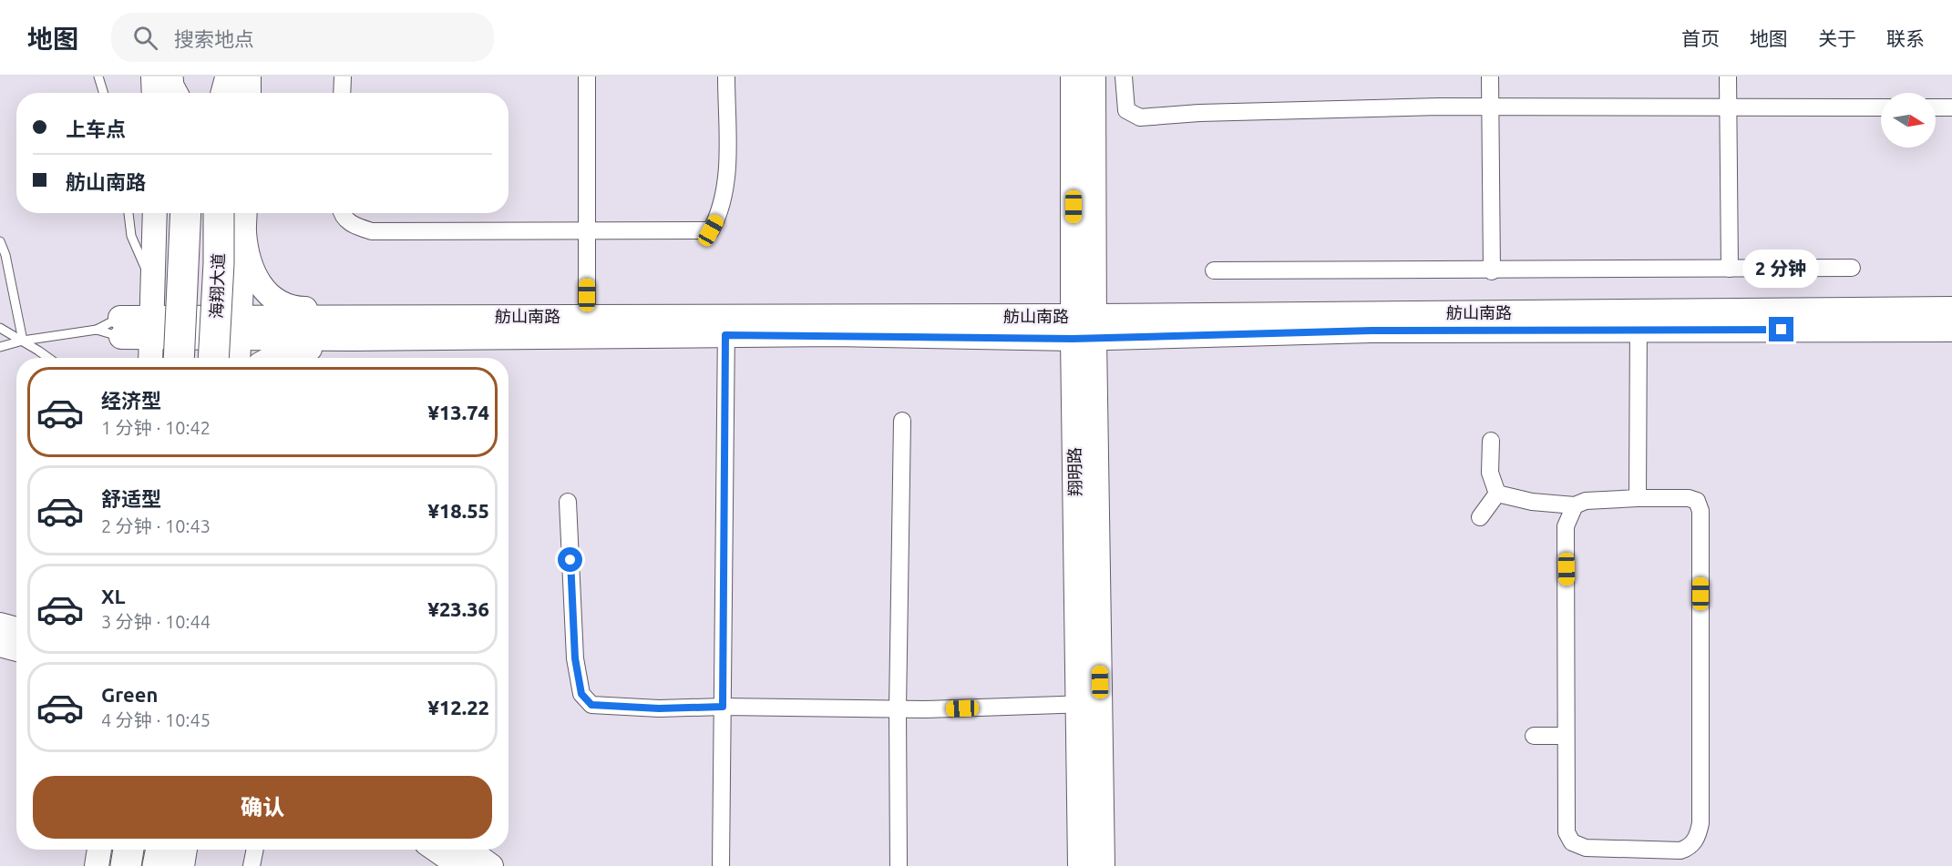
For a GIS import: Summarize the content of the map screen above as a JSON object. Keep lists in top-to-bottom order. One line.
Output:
{"streets":{"highway":["海翔大道"],"street":["舫山南路","翔明路"]},"crossings":[["舫山南路","翔明路"]],"north":"right","page":{"header":"地图","search":"搜索地点","nav":["首页","地图","关于","联系"],"banner":["上车点","舫山南路"],"bubble":"2 分钟","list":[{"name":"经济型","note":"1 分钟 · 10:42","value":"¥13.74"},{"name":"舒适型","note":"2 分钟 · 10:43","value":"¥18.55"},{"name":"XL","note":"3 分钟 · 10:44","value":"¥23.36"},{"name":"Green","note":"4 分钟 · 10:45","value":"¥12.22"}],"buttons":"确认"}}
